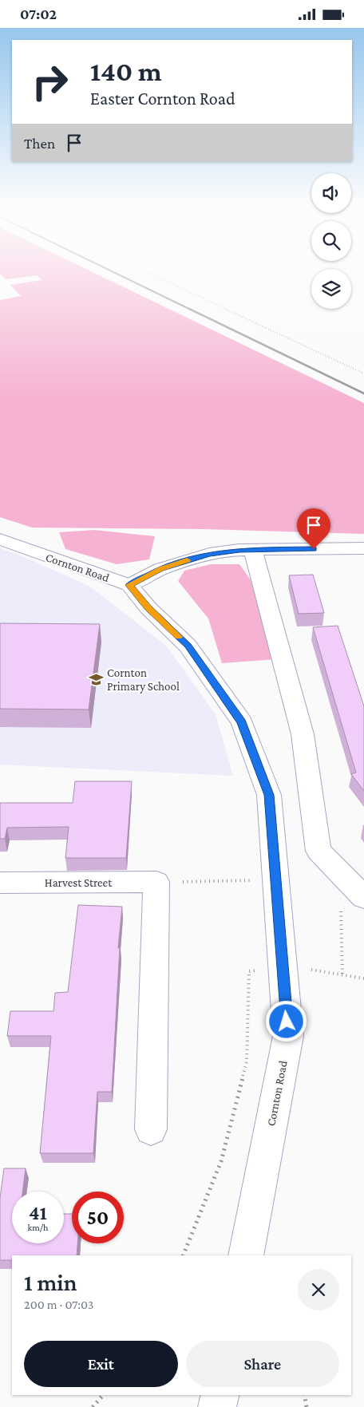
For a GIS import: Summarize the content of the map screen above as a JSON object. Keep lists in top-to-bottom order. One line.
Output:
{"streets":{"street":["Cornton Road","Harvest Street"]},"places":{"school or university":["Cornton Primary School"]},"page":{"status":"07:02","turn":["140 m","Easter Cornton Road"],"then":"Then","speed":"41 km/h","limit":"50","heading":["1 min","200 m · 07:03"],"buttons":["Exit","Share"]}}
